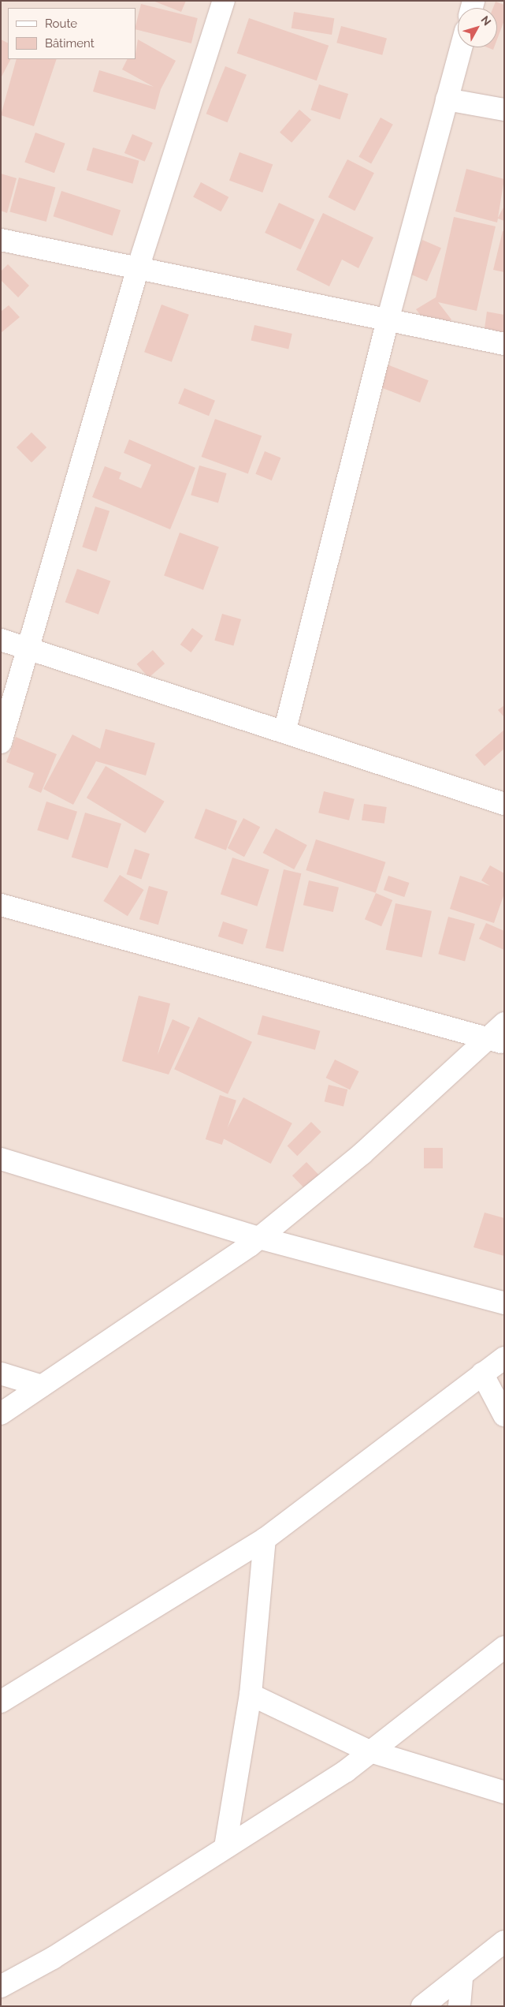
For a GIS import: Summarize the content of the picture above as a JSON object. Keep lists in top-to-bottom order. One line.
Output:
{"legend":["Route","Bâtiment"],"north":"top right"}
